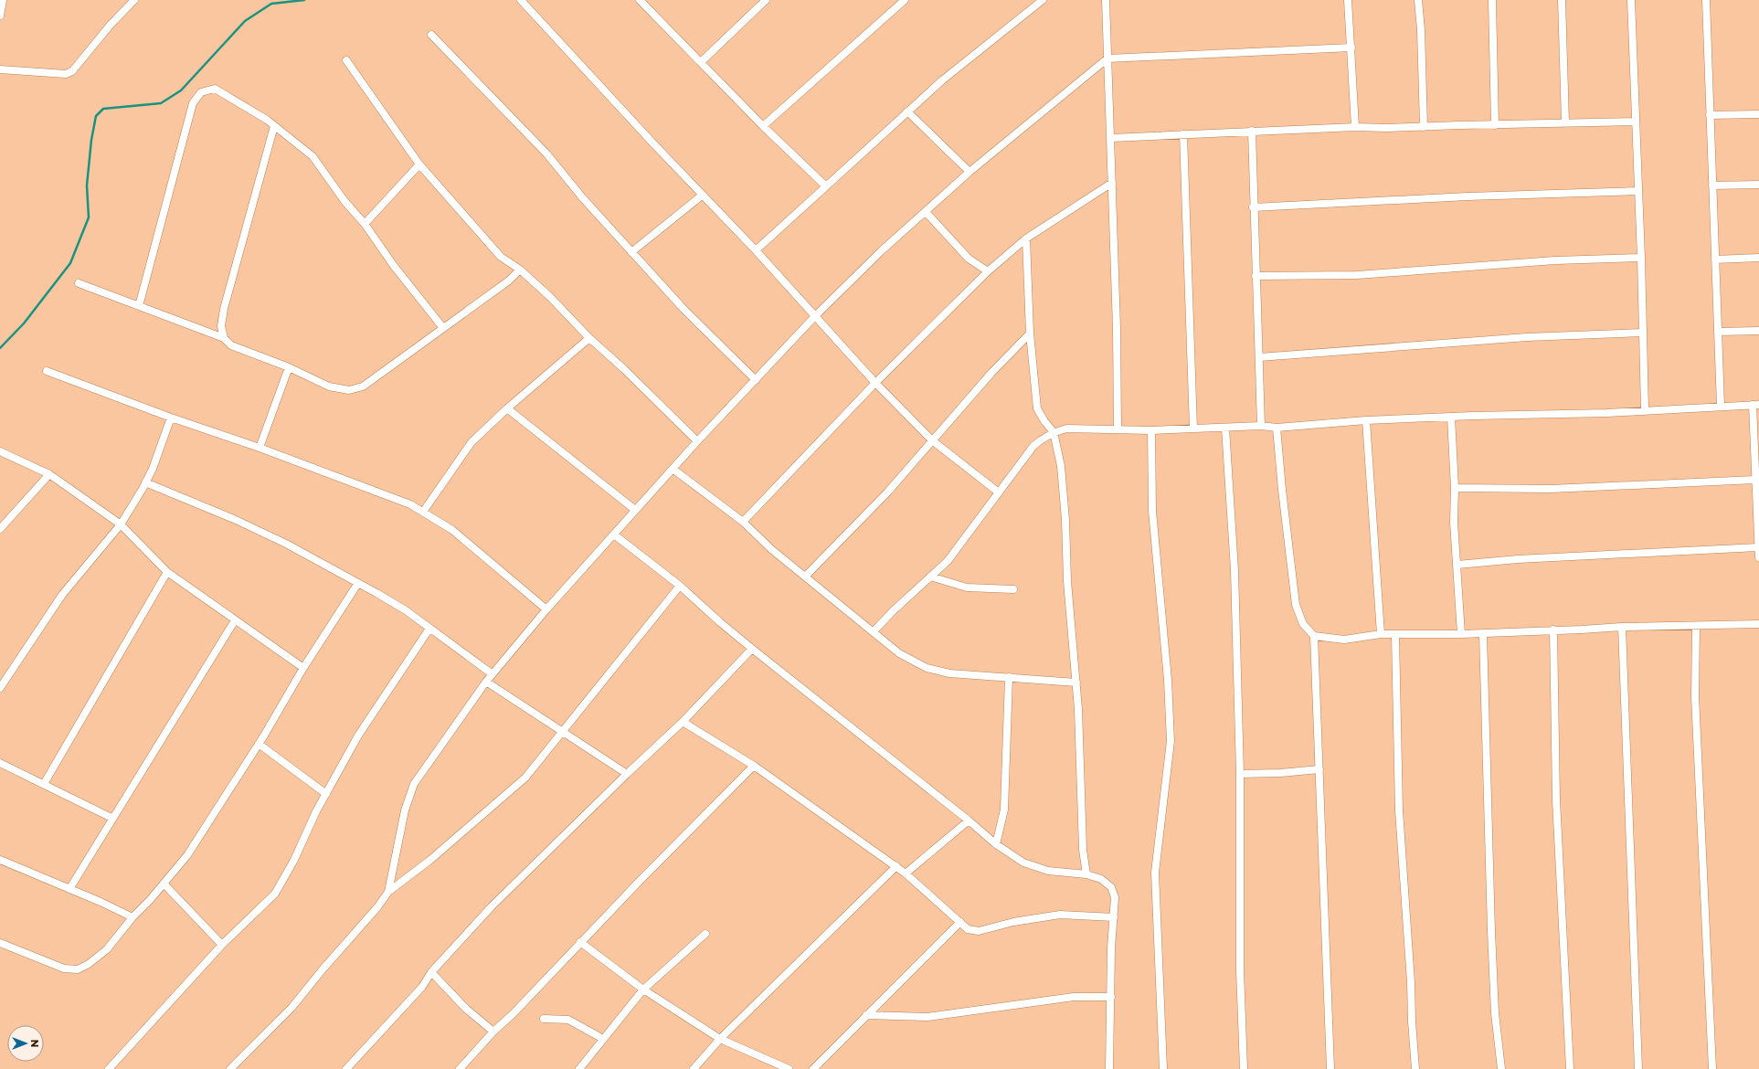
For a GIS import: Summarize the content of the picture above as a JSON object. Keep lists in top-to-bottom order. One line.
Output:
{"north":"right"}
